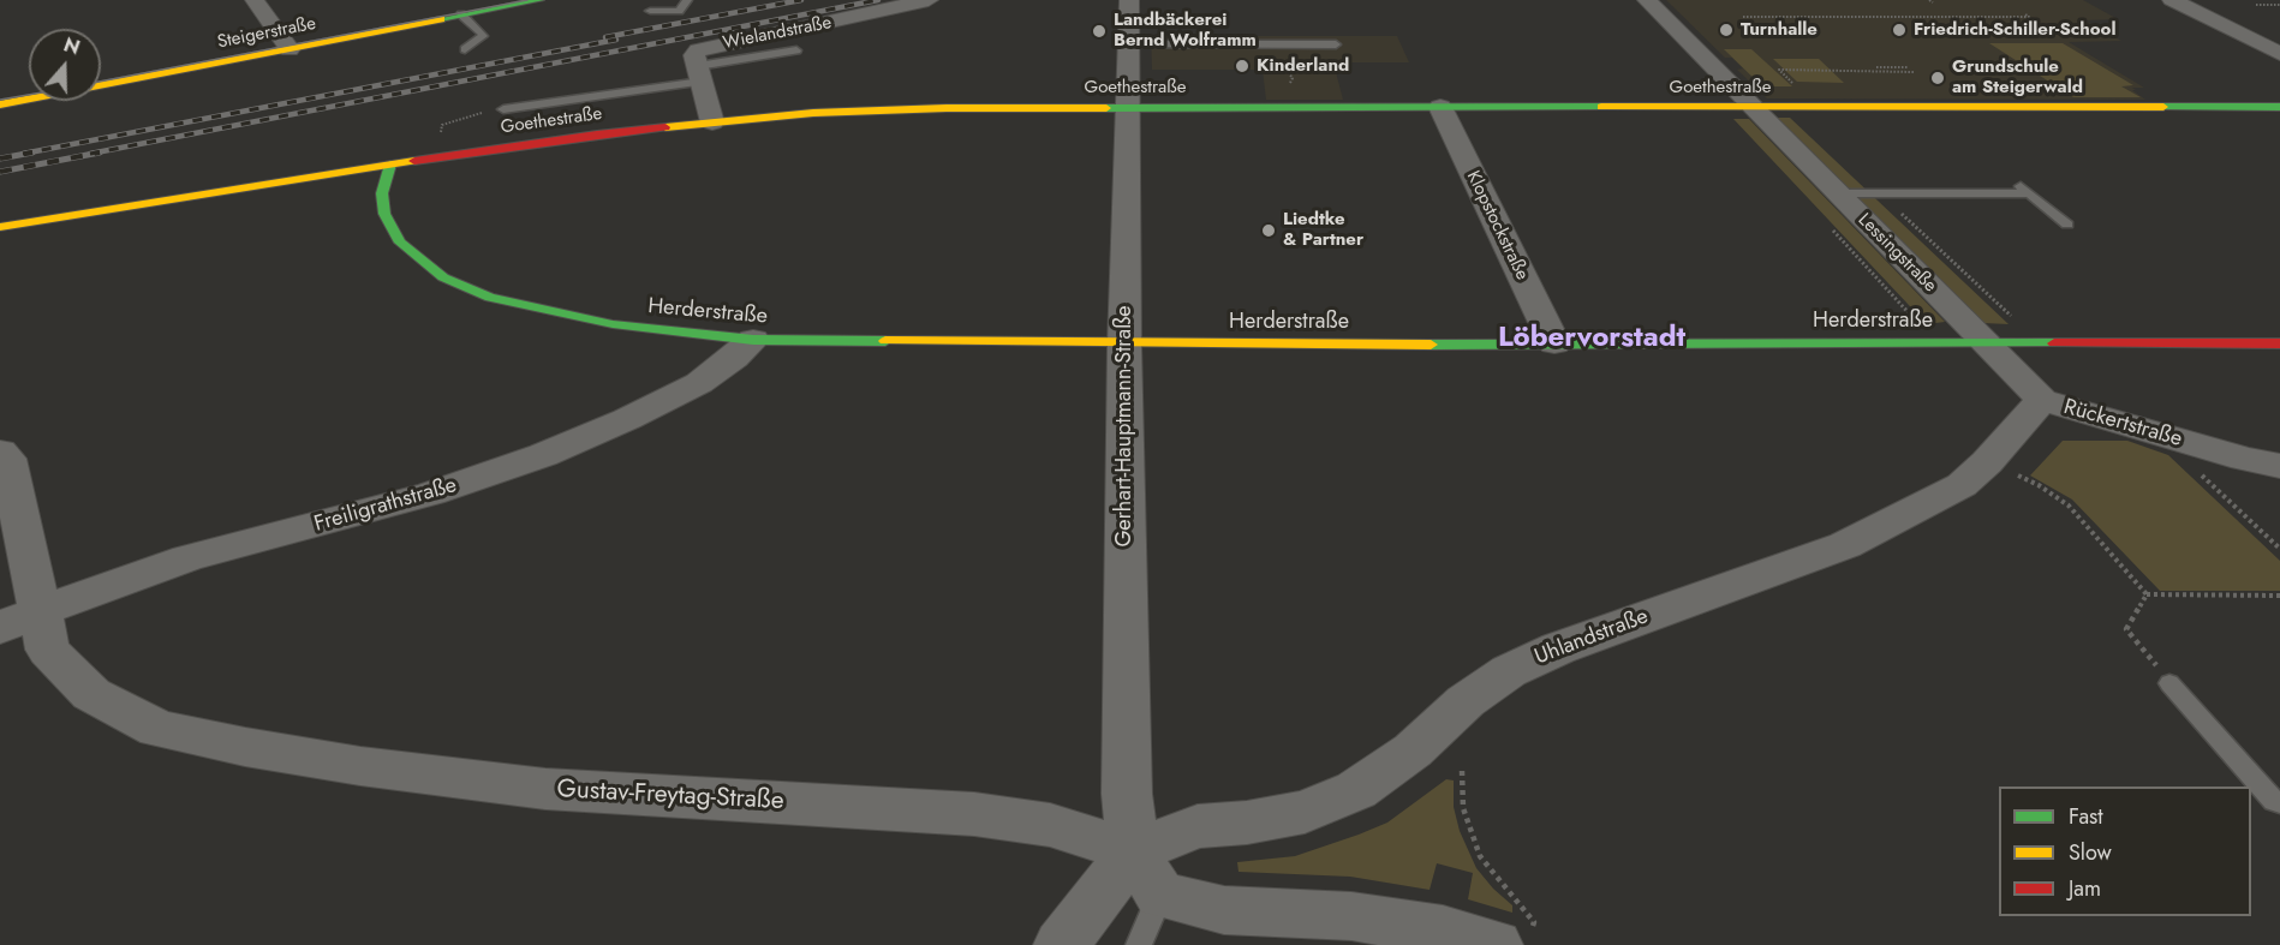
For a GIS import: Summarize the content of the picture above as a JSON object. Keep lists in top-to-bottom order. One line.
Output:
{"streets":{"street":["Steigerstraße","Wielandstraße","Goethestraße","Klopstockstraße","Lessingstraße","Herderstraße","Rückertstraße","Gerhart-Hauptmann-Straße","Freiligrathstraße","Uhlandstraße","Gustav-Freytag-Straße"]},"crossings":[["Goethestraße","Klopstockstraße"],["Goethestraße","Lessingstraße"],["Goethestraße","Herderstraße"],["Goethestraße","Gerhart-Hauptmann-Straße"],["Klopstockstraße","Herderstraße"],["Lessingstraße","Herderstraße"],["Lessingstraße","Rückertstraße"],["Herderstraße","Rückertstraße"],["Herderstraße","Gerhart-Hauptmann-Straße"],["Herderstraße","Freiligrathstraße"],["Rückertstraße","Uhlandstraße"],["Gerhart-Hauptmann-Straße","Uhlandstraße"],["Gerhart-Hauptmann-Straße","Gustav-Freytag-Straße"],["Freiligrathstraße","Gustav-Freytag-Straße"],["Uhlandstraße","Gustav-Freytag-Straße"]],"districts":["Löbervorstadt"],"places":["Turnhalle","Friedrich-Schiller-School","Landbäckerei Bernd Wolframm","Kinderland","Grundschule am Steigerwald","Liedtke & Partner"],"legend":["Fast","Slow","Jam"],"north":"top"}
